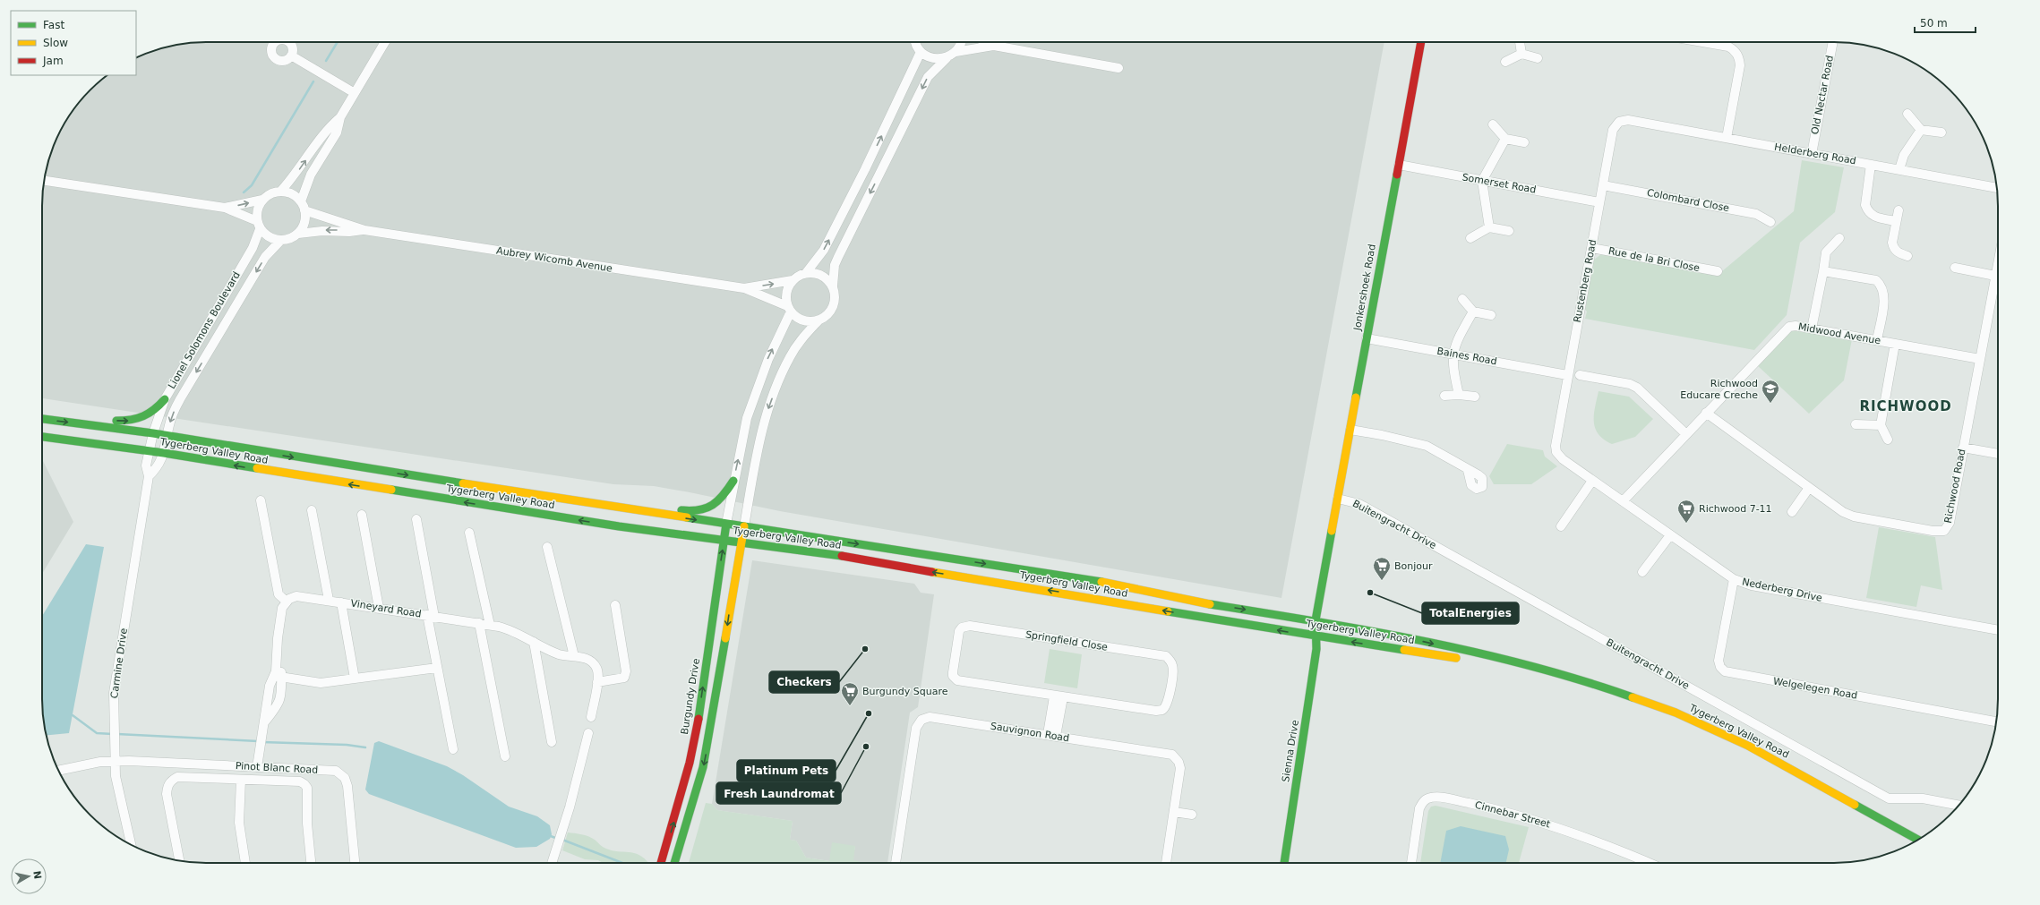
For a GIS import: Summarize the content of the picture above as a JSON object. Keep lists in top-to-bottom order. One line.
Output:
{"streets":{"main road":["Jonkershoek Road","Tygerberg Valley Road","Burgundy Drive","Sienna Drive"],"street":["Old Nectar Road","Helderberg Road","Somerset Road","Colombard Close","Aubrey Wicomb Avenue","Rue de la Bri Close","Rustenberg Road","Lionel Solomons Boulevard","Midwood Avenue","Baines Road","Richwood Road","Buitengracht Drive","Nederberg Drive","Vineyard Road","Springfield Close","Carmine Drive","Welgelegen Road","Sauvignon Road","Pinot Blanc Road","Cinnebar Street"]},"crossings":[["Old Nectar Road","Helderberg Road"],["Helderberg Road","Rustenberg Road"],["Somerset Road","Rustenberg Road"],["Somerset Road","Jonkershoek Road"],["Colombard Close","Rustenberg Road"],["Aubrey Wicomb Avenue","Lionel Solomons Boulevard"],["Rue de la Bri Close","Rustenberg Road"],["Rustenberg Road","Baines Road"],["Rustenberg Road","Nederberg Drive"],["Jonkershoek Road","Baines Road"],["Jonkershoek Road","Tygerberg Valley Road"],["Jonkershoek Road","Buitengracht Drive"],["Lionel Solomons Boulevard","Tygerberg Valley Road"],["Lionel Solomons Boulevard","Carmine Drive"],["Midwood Avenue","Richwood Road"],["Midwood Avenue","Nederberg Drive"],["Tygerberg Valley Road","Carmine Drive"],["Tygerberg Valley Road","Burgundy Drive"],["Tygerberg Valley Road","Sienna Drive"],["Nederberg Drive","Welgelegen Road"],["Carmine Drive","Pinot Blanc Road"]],"districts":["RICHWOOD"],"places":{"school or university":["Richwood Educare Creche"],"supermarket":["Richwood 7-11","Bonjour","Burgundy Square"],"other":["TotalEnergies","Checkers","Platinum Pets","Fresh Laundromat"]},"legend":["Fast","Slow","Jam"],"scale_bar":"50 m","north":"right"}
